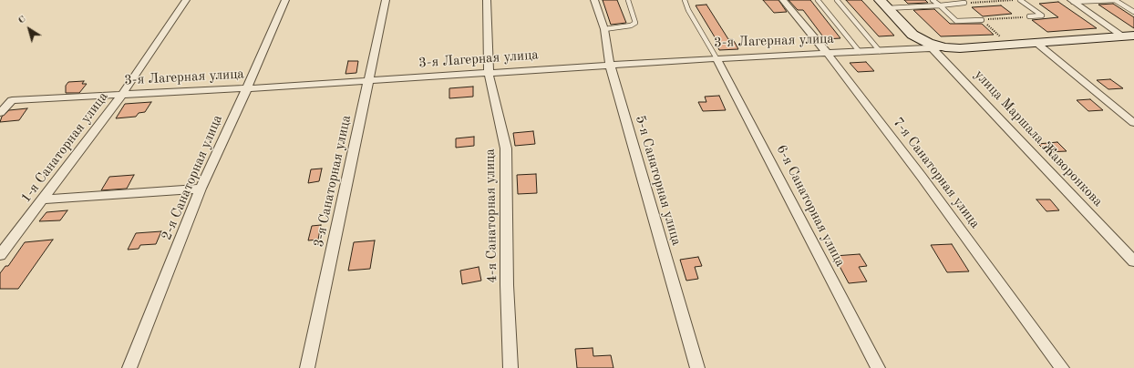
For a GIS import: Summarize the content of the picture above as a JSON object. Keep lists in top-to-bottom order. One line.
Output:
{"streets":{"main road":["3-я Лагерная улица","улица Маршала Жаворонкова"],"street":["1-я Санаторная улица","7-я Санаторная улица","2-я Санаторная улица","5-я Санаторная улица","3-я Санаторная улица","6-я Санаторная улица","4-я Санаторная улица"]},"crossings":[["3-я Лагерная улица","улица Маршала Жаворонкова"],["3-я Лагерная улица","1-я Санаторная улица"],["3-я Лагерная улица","7-я Санаторная улица"],["3-я Лагерная улица","2-я Санаторная улица"],["3-я Лагерная улица","5-я Санаторная улица"],["3-я Лагерная улица","3-я Санаторная улица"],["3-я Лагерная улица","6-я Санаторная улица"],["3-я Лагерная улица","4-я Санаторная улица"]],"north":"top left"}
